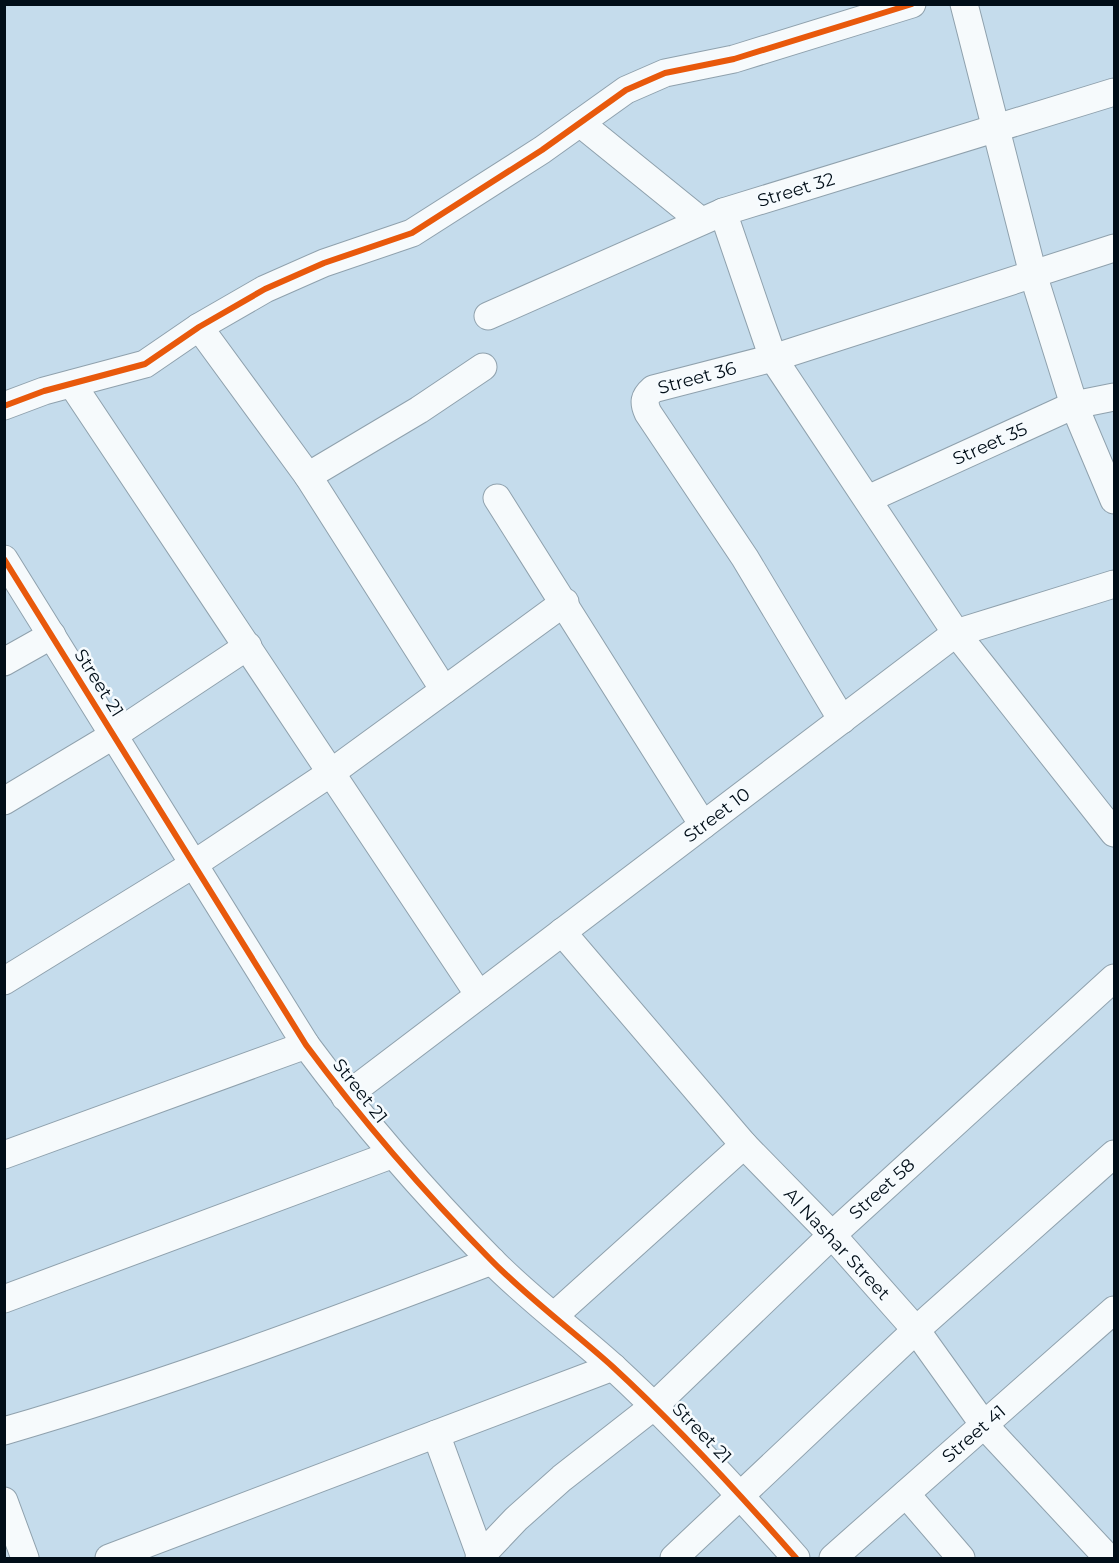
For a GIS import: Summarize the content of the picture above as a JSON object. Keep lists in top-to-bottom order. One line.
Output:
{"streets":{"street":["Street 32","Street 36","Street 35","Street 21","Street 10","Street 58","Al Nashar Street","Street 41"]},"crossings":[["Street 36","Street 10"],["Street 21","Street 10"],["Street 21","Street 58"],["Street 10","Al Nashar Street"],["Street 58","Al Nashar Street"],["Al Nashar Street","Street 41"]]}
